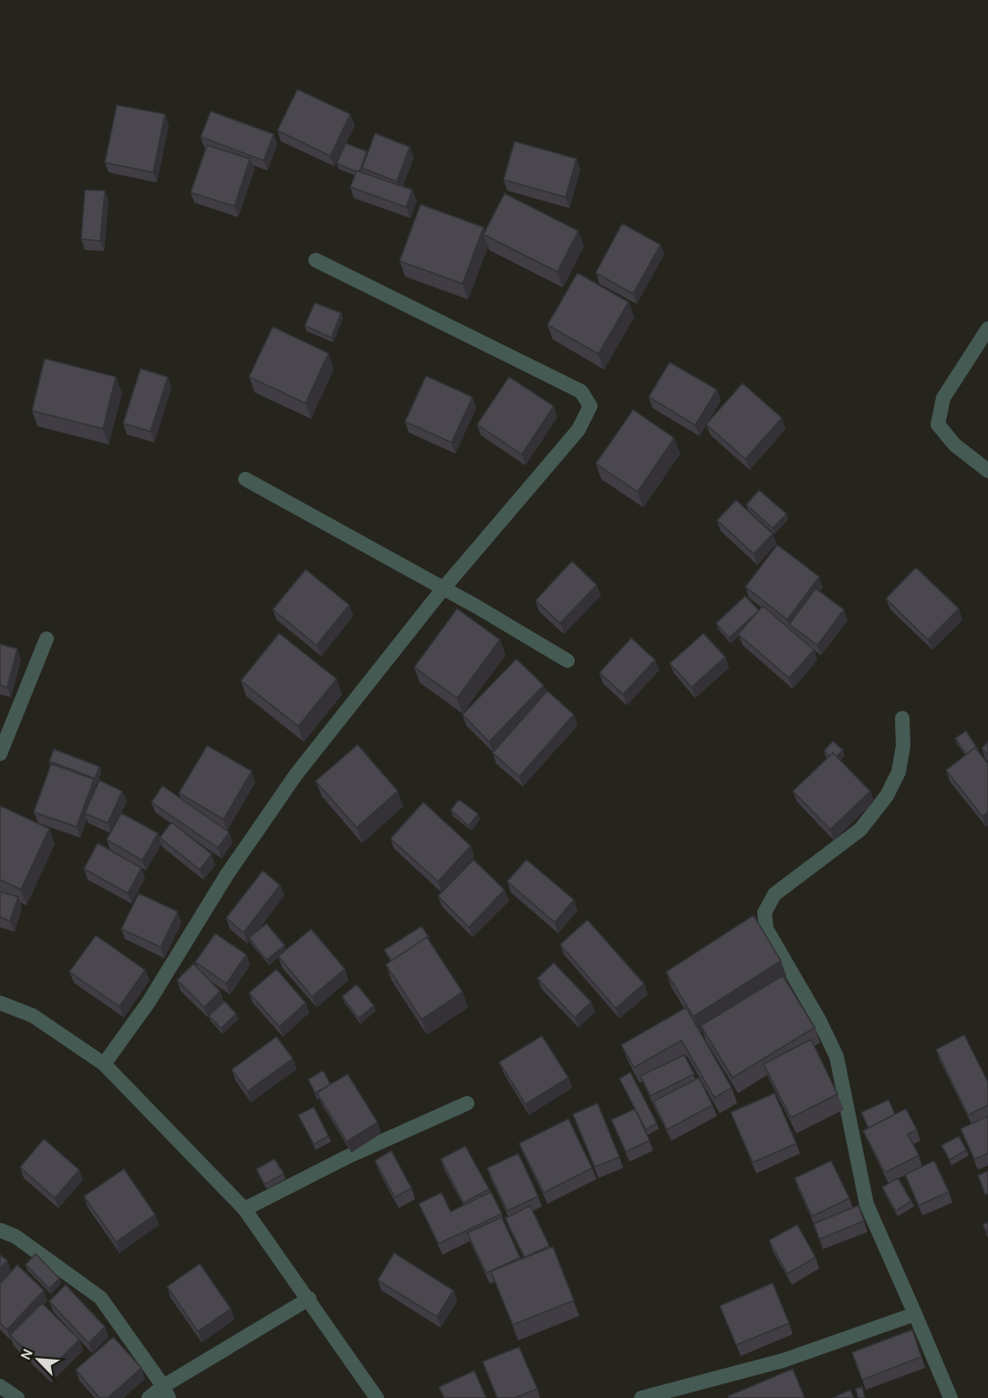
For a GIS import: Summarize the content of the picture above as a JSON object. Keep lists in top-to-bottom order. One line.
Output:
{"north":"top left"}
